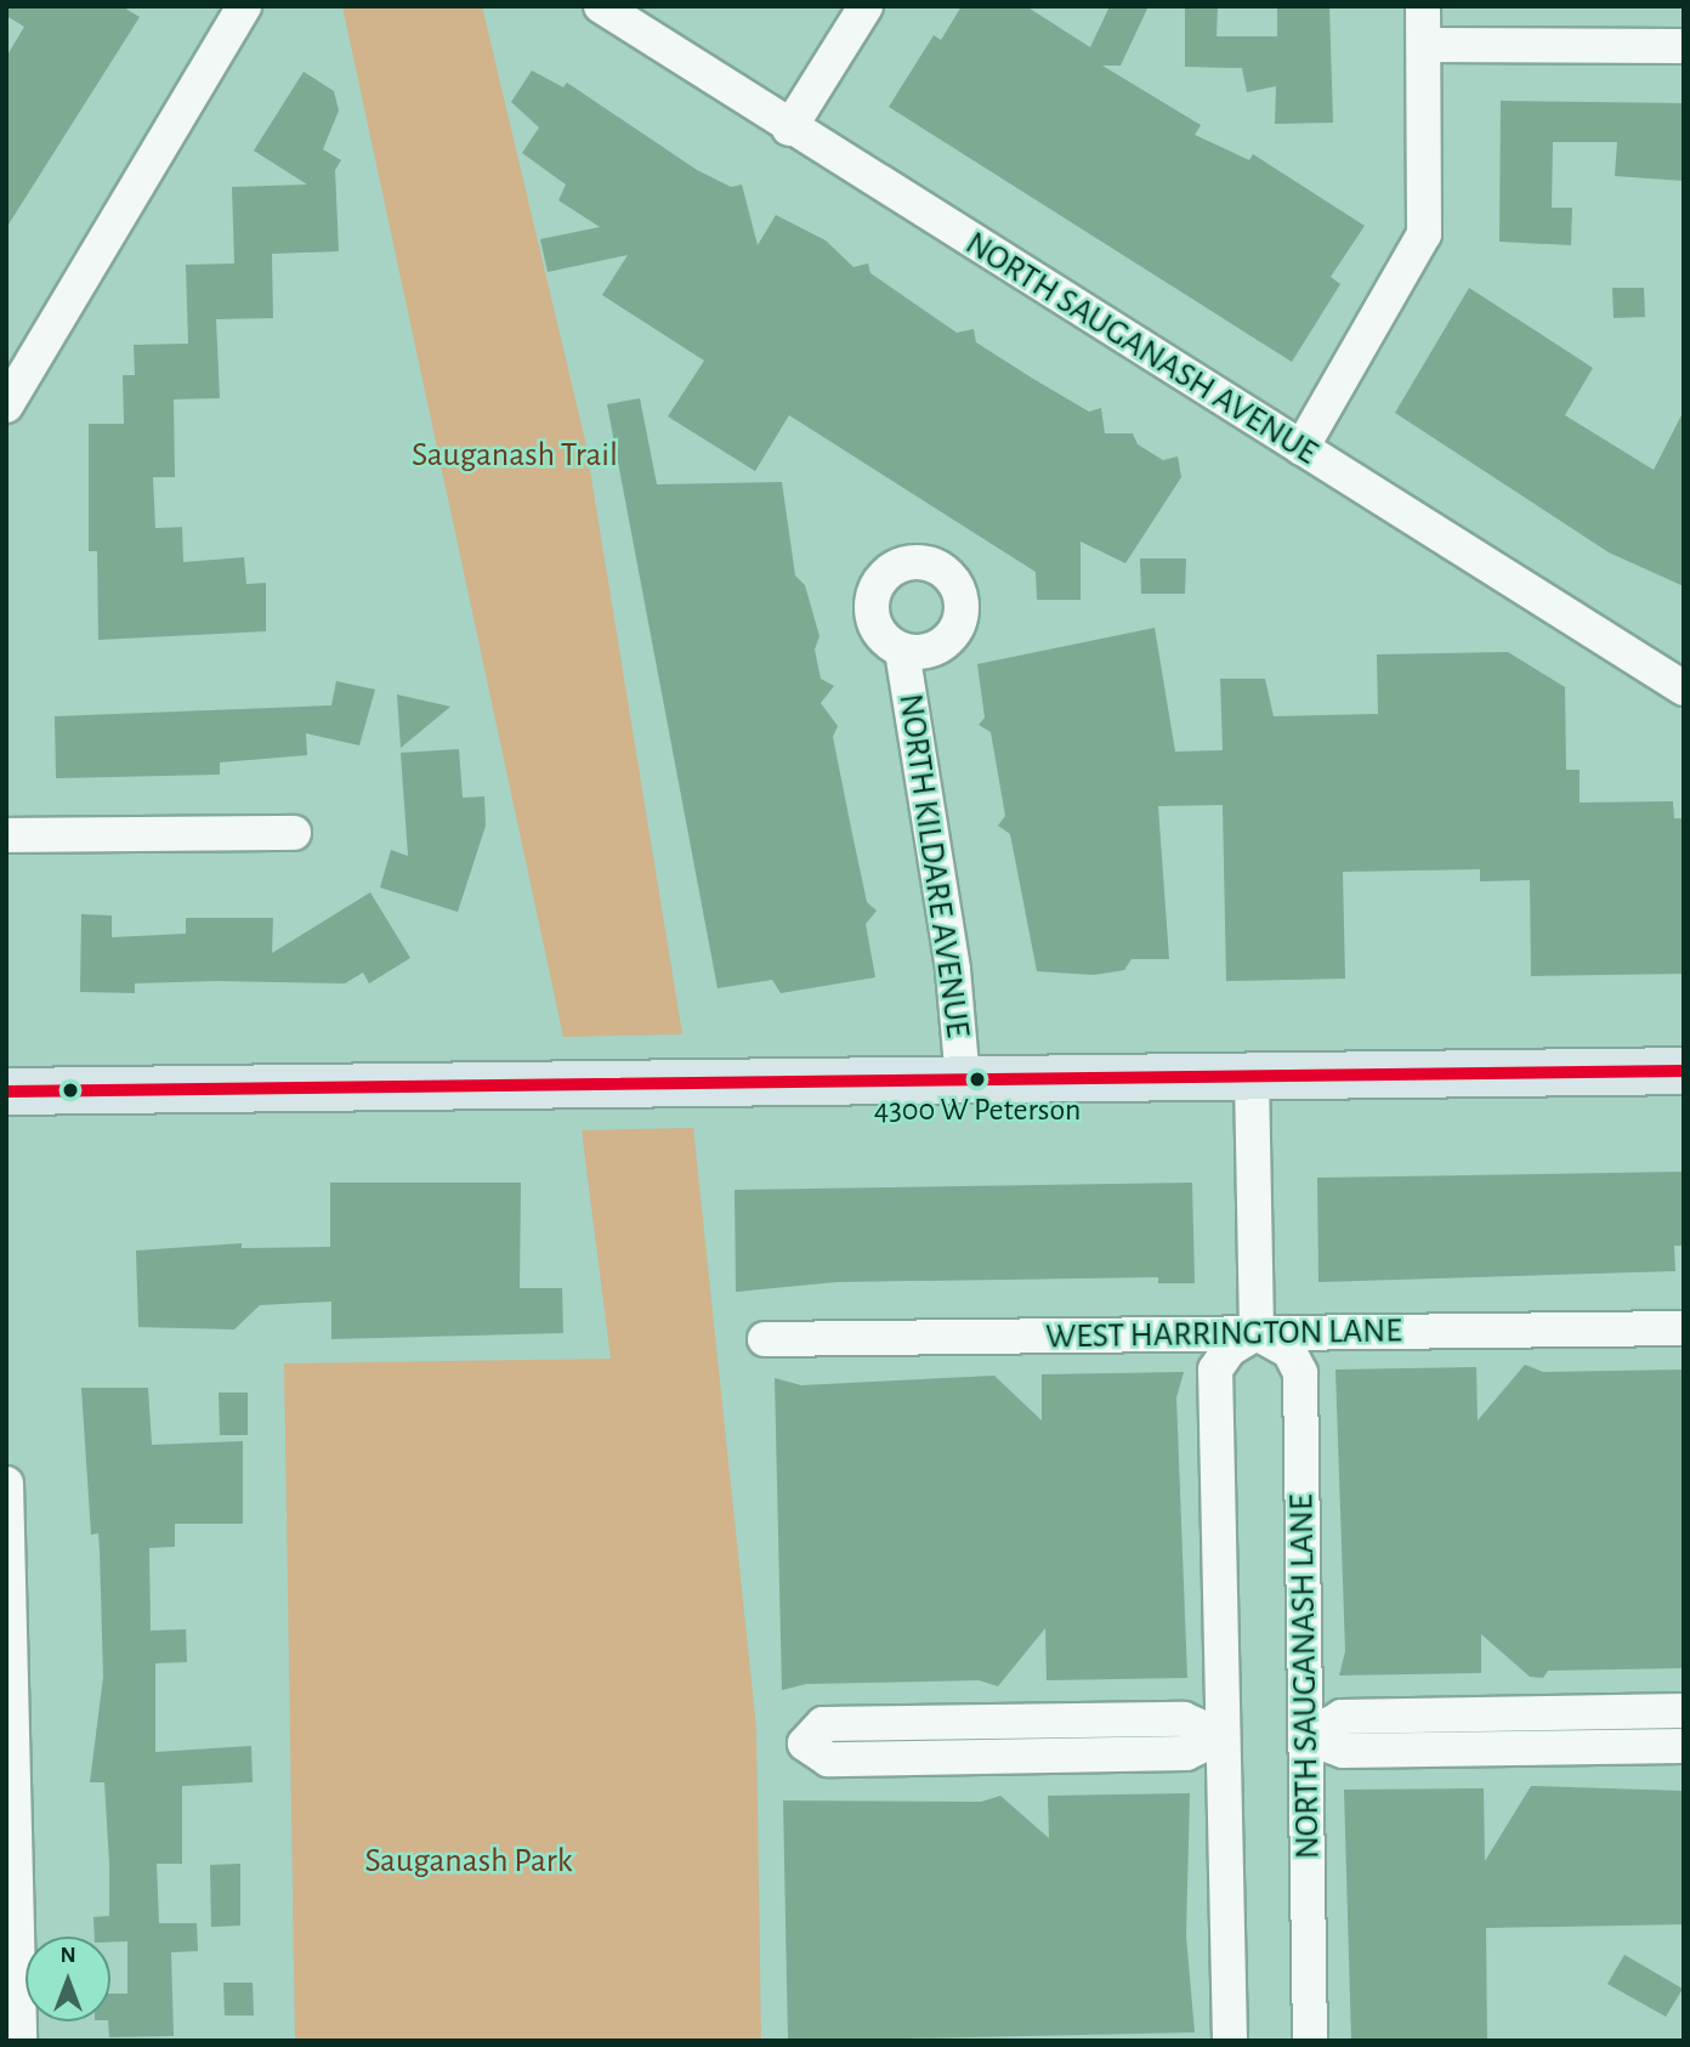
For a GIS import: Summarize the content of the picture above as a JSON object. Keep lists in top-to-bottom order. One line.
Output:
{"streets":{"street":["NORTH SAUGANASH AVENUE","NORTH KILDARE AVENUE","WEST HARRINGTON LANE","NORTH SAUGANASH LANE"]},"crossings":[["WEST HARRINGTON LANE","NORTH SAUGANASH LANE"]],"parks":["Sauganash Trail","Sauganash Park"],"places":["4300 W Peterson"],"north":"top"}
